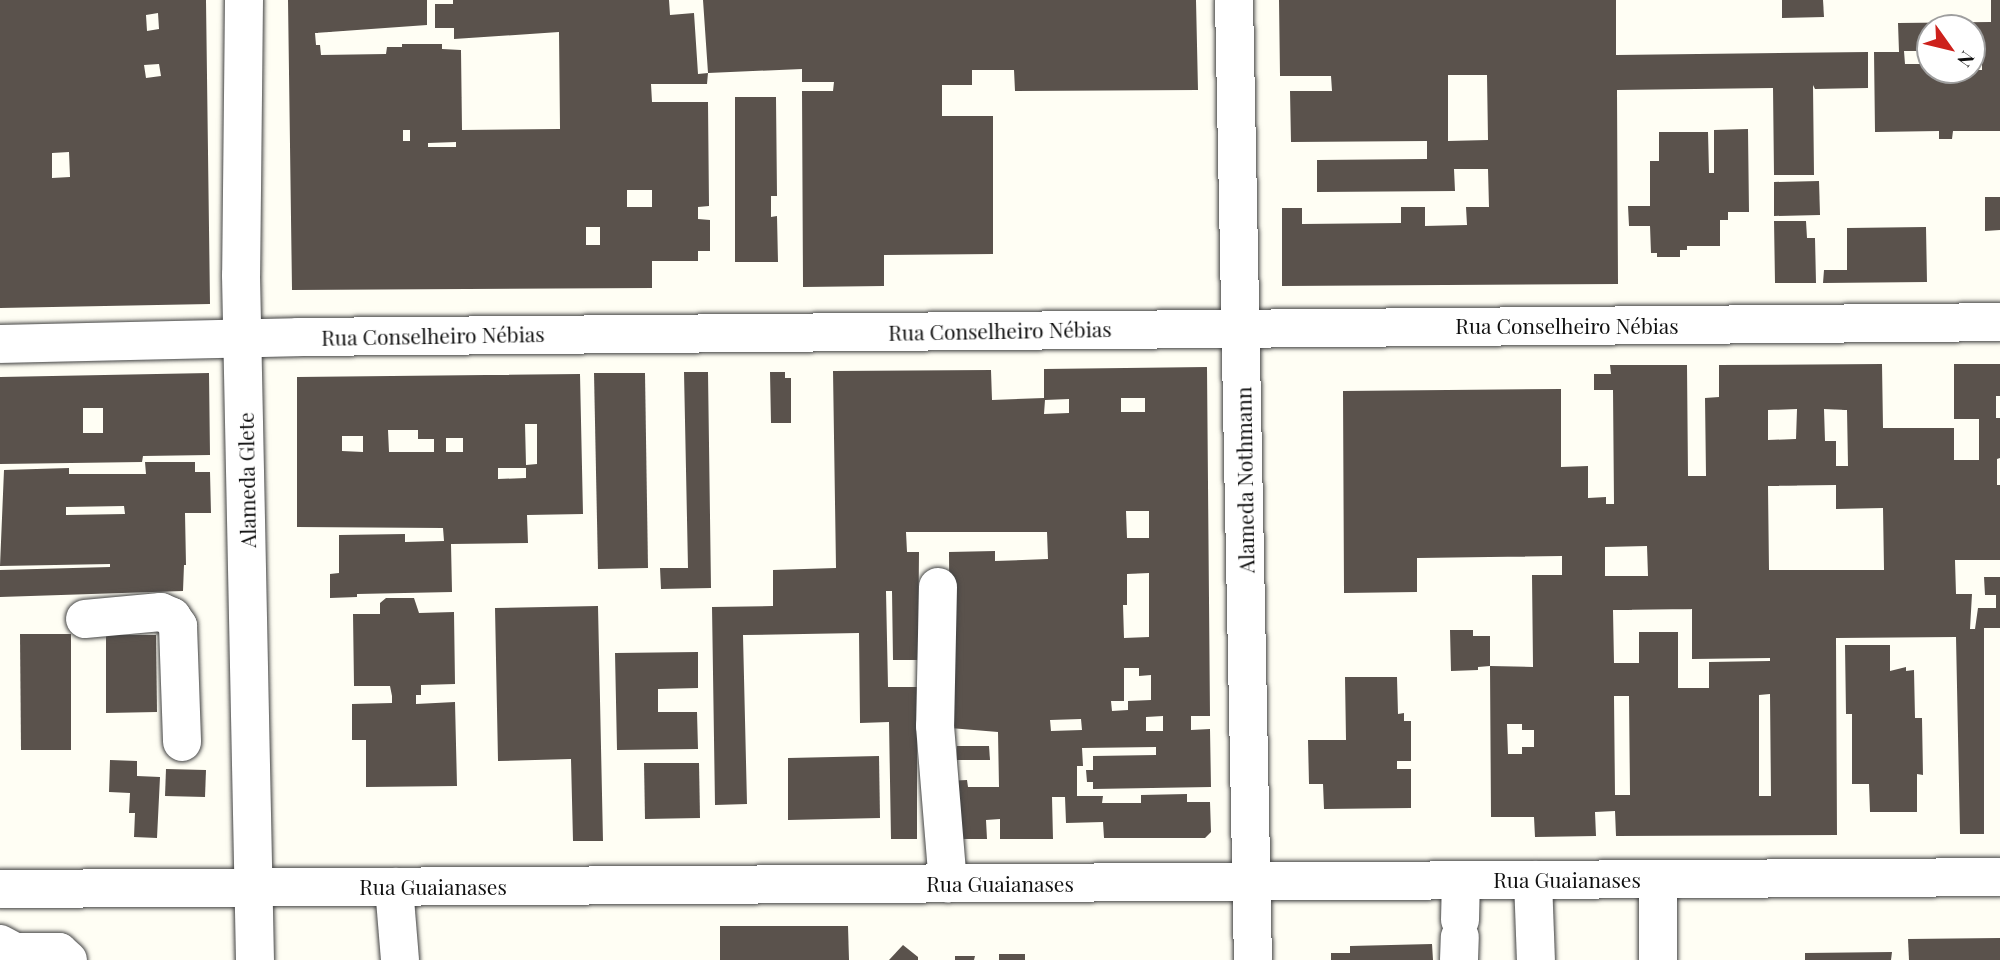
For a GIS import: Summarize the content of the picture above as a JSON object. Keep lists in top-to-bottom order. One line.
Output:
{"streets":{"street":["Rua Conselheiro Nébias","Alameda Glete","Alameda Nothmann","Rua Guaianases"]},"crossings":[["Rua Conselheiro Nébias","Alameda Glete"],["Rua Conselheiro Nébias","Alameda Nothmann"],["Alameda Glete","Rua Guaianases"],["Alameda Nothmann","Rua Guaianases"]],"north":"bottom right"}
